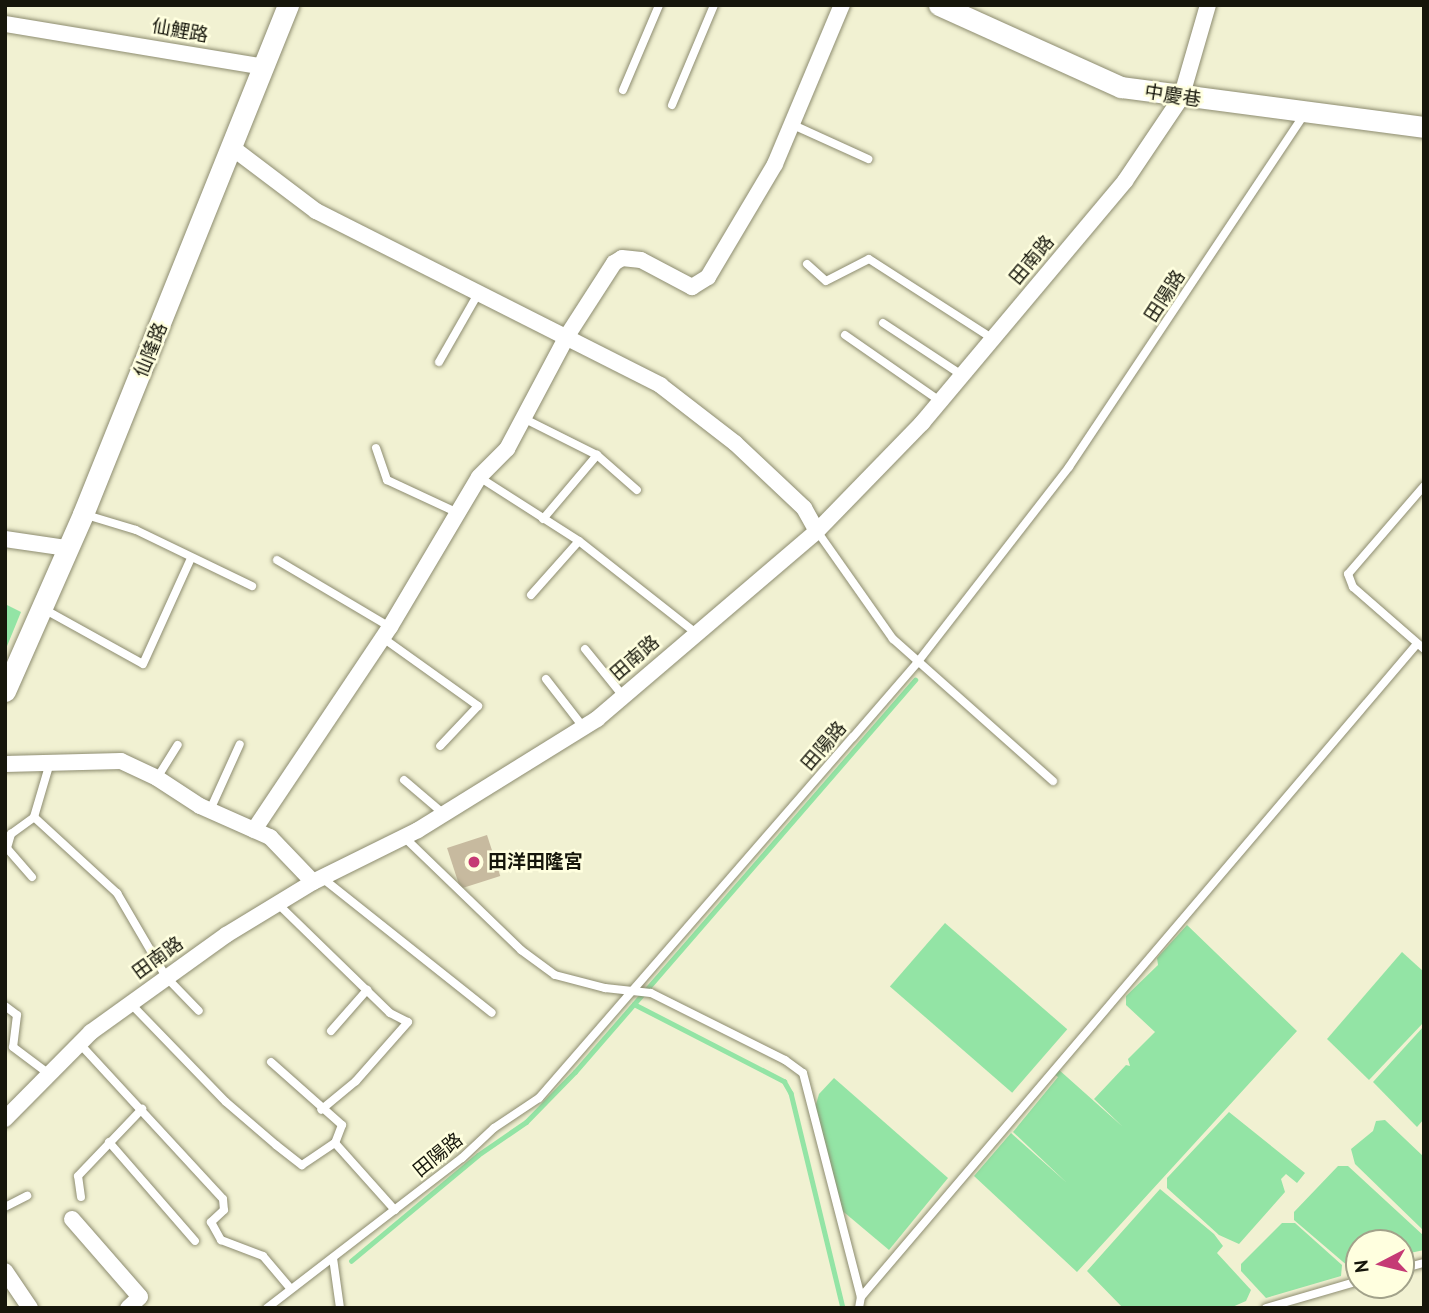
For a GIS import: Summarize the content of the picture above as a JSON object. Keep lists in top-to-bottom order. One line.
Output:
{"streets":{"street":["仙鯉路","中慶巷","田南路","仙隆路"],"lane":["田陽路"]},"crossings":[["仙鯉路","仙隆路"],["中慶巷","田南路"],["中慶巷","田陽路"]],"places":["田洋田隆宮"],"north":"left"}
